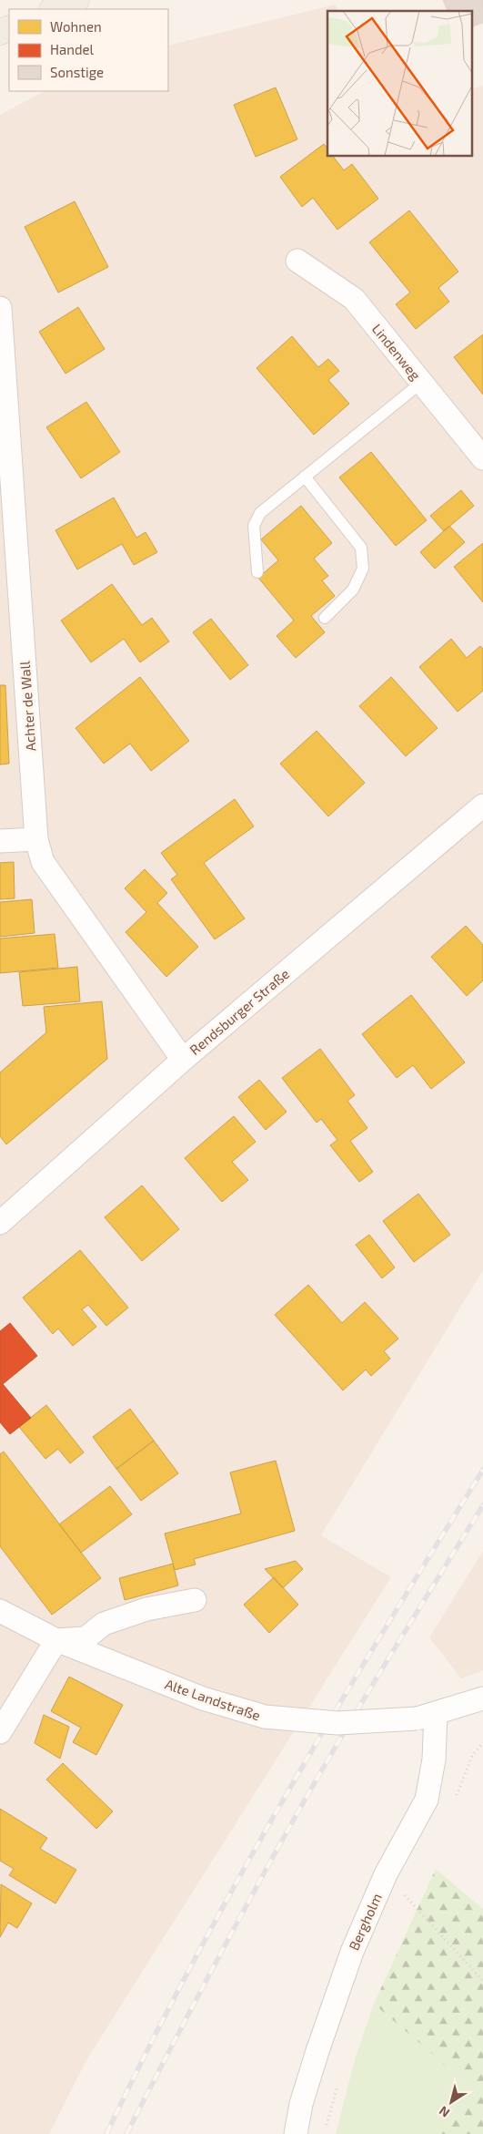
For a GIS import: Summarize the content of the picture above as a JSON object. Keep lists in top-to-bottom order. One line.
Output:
{"streets":{"street":["Lindenweg","Achter de Wall","Rendsburger Straße","Alte Landstraße","Bergholm"]},"crossings":[["Achter de Wall","Rendsburger Straße"],["Alte Landstraße","Bergholm"]],"legend":["Wohnen","Handel","Sonstige"],"north":"bottom left"}
